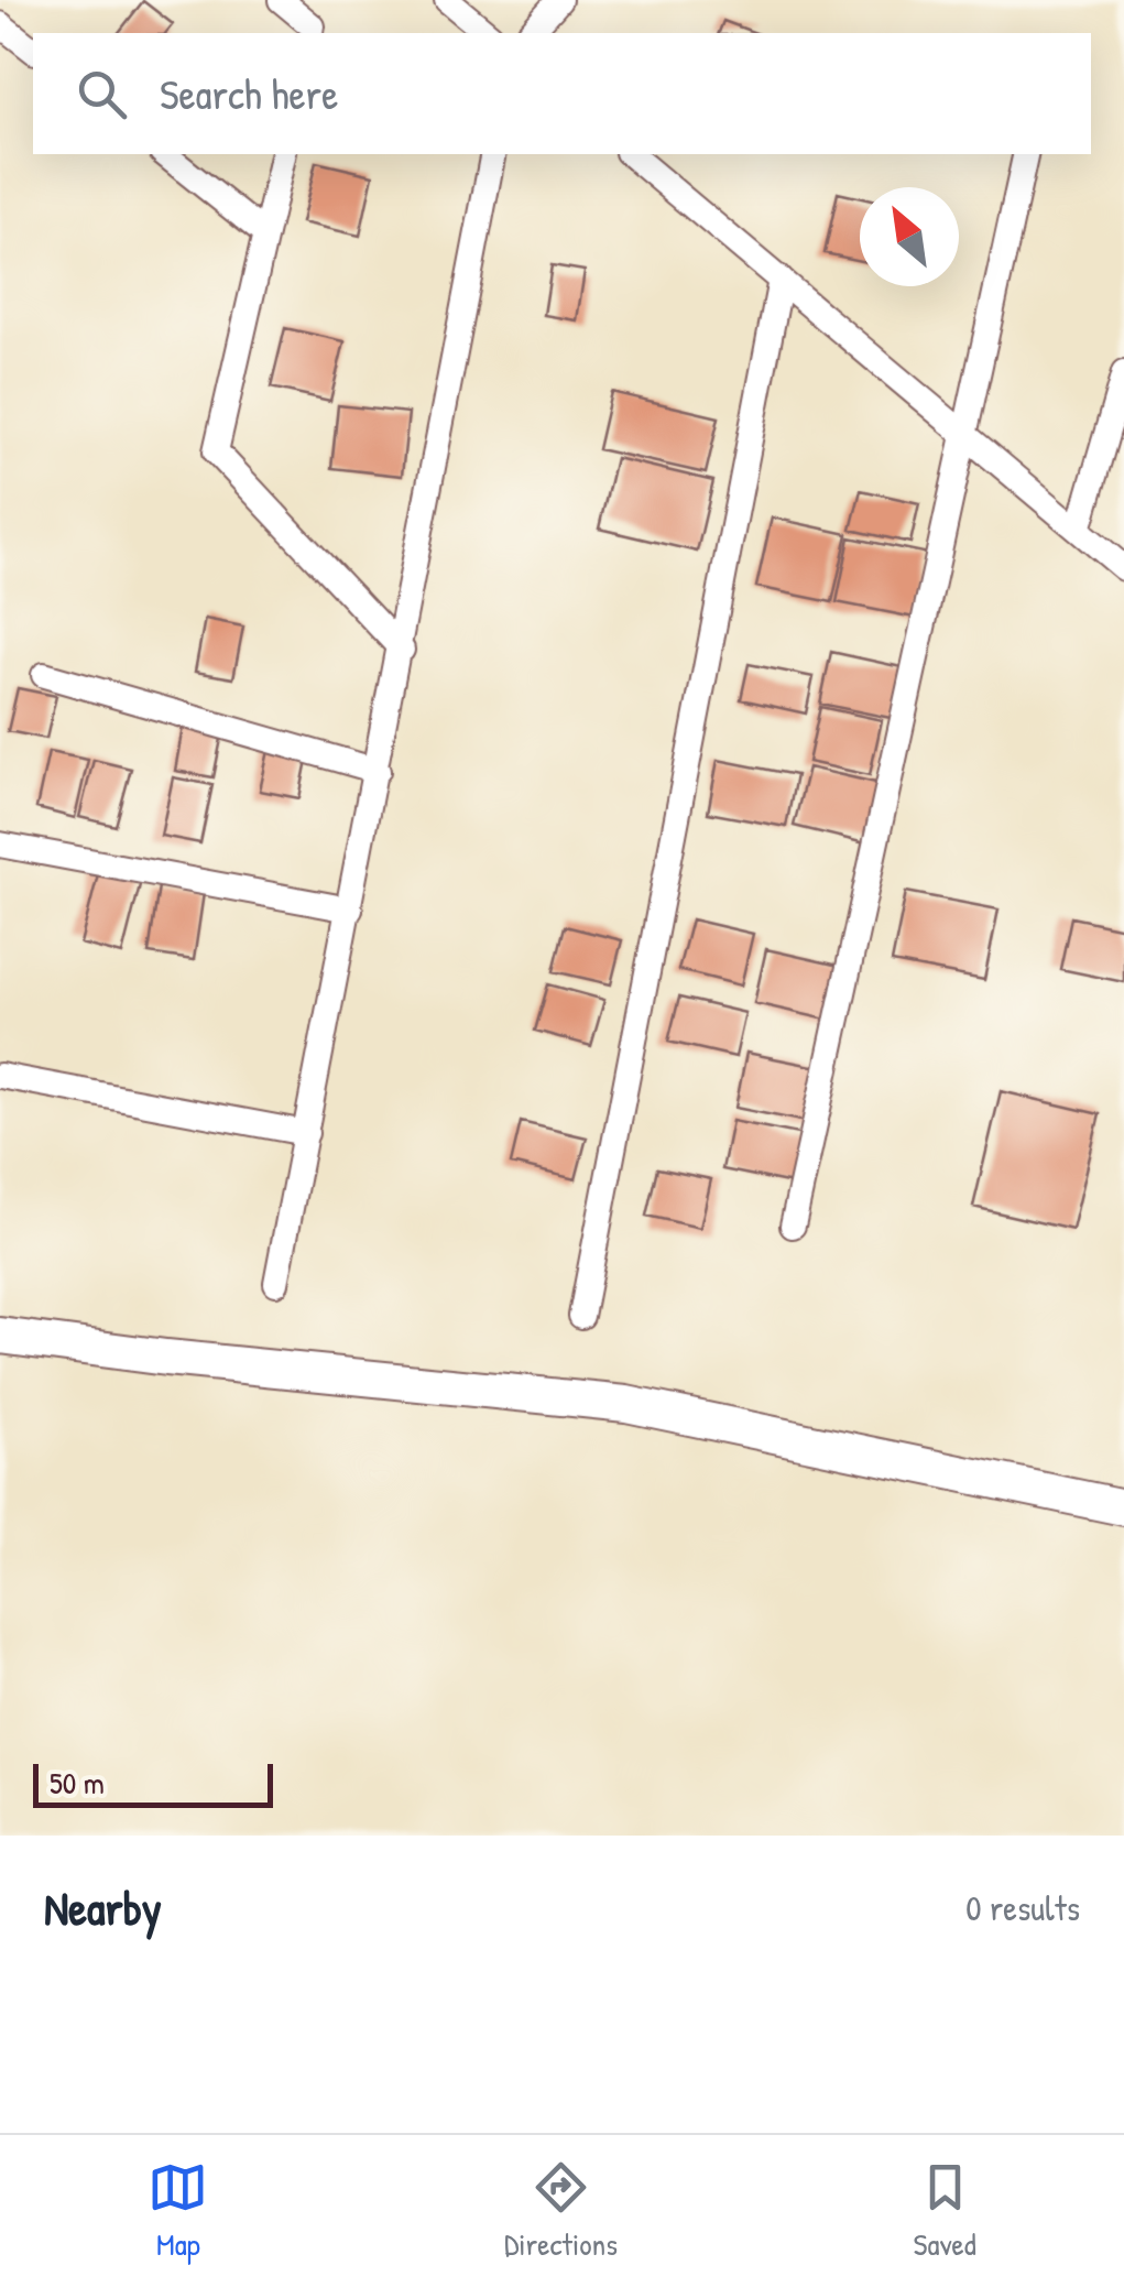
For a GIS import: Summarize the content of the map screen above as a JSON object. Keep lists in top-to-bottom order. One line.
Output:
{"scale_bar":"50 m","north":"top left","page":{"search":"Search here","scale":"50 m","heading":["Nearby","0 results"],"nav":["Map","Directions","Saved"]}}
